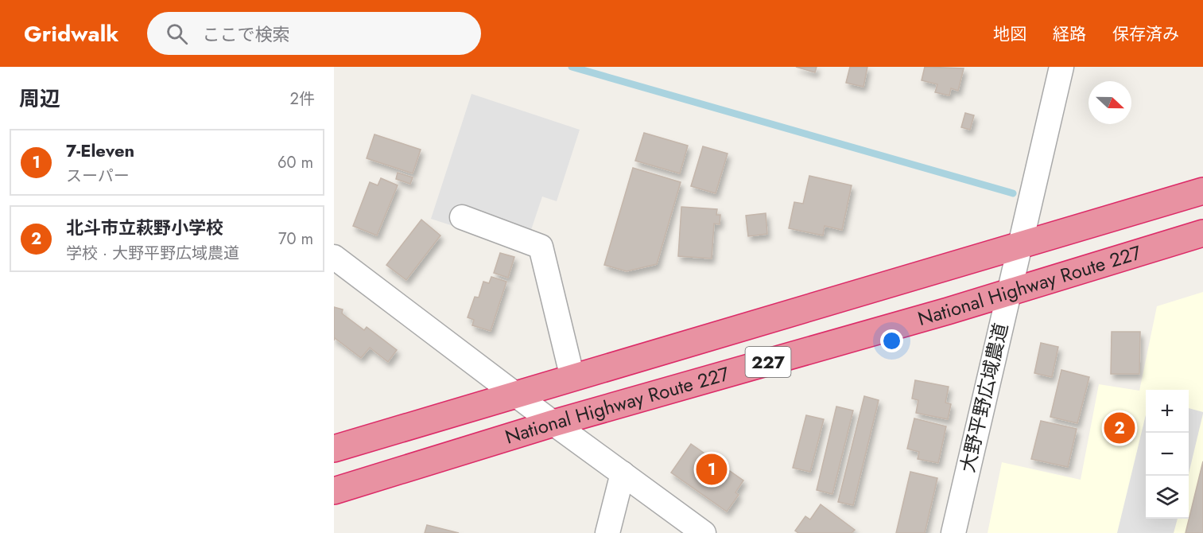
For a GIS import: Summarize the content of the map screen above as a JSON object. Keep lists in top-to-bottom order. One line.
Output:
{"streets":{"highway":["National Highway Route 227","227"],"street":["大野平野広域農道"]},"crossings":[["National Highway Route 227","大野平野広域農道"]],"north":"right","page":{"header":"Gridwalk","search":"ここで検索","nav":["地図","経路","保存済み"],"heading":["周辺","2件"],"list":[{"mark":"1","name":"7-Eleven","note":"スーパー","value":"60 m"},{"mark":"2","name":"北斗市立萩野小学校","note":"学校 · 大野平野広域農道","value":"70 m"}],"map_buttons":["+","−"],"pins":["2","1"]}}
